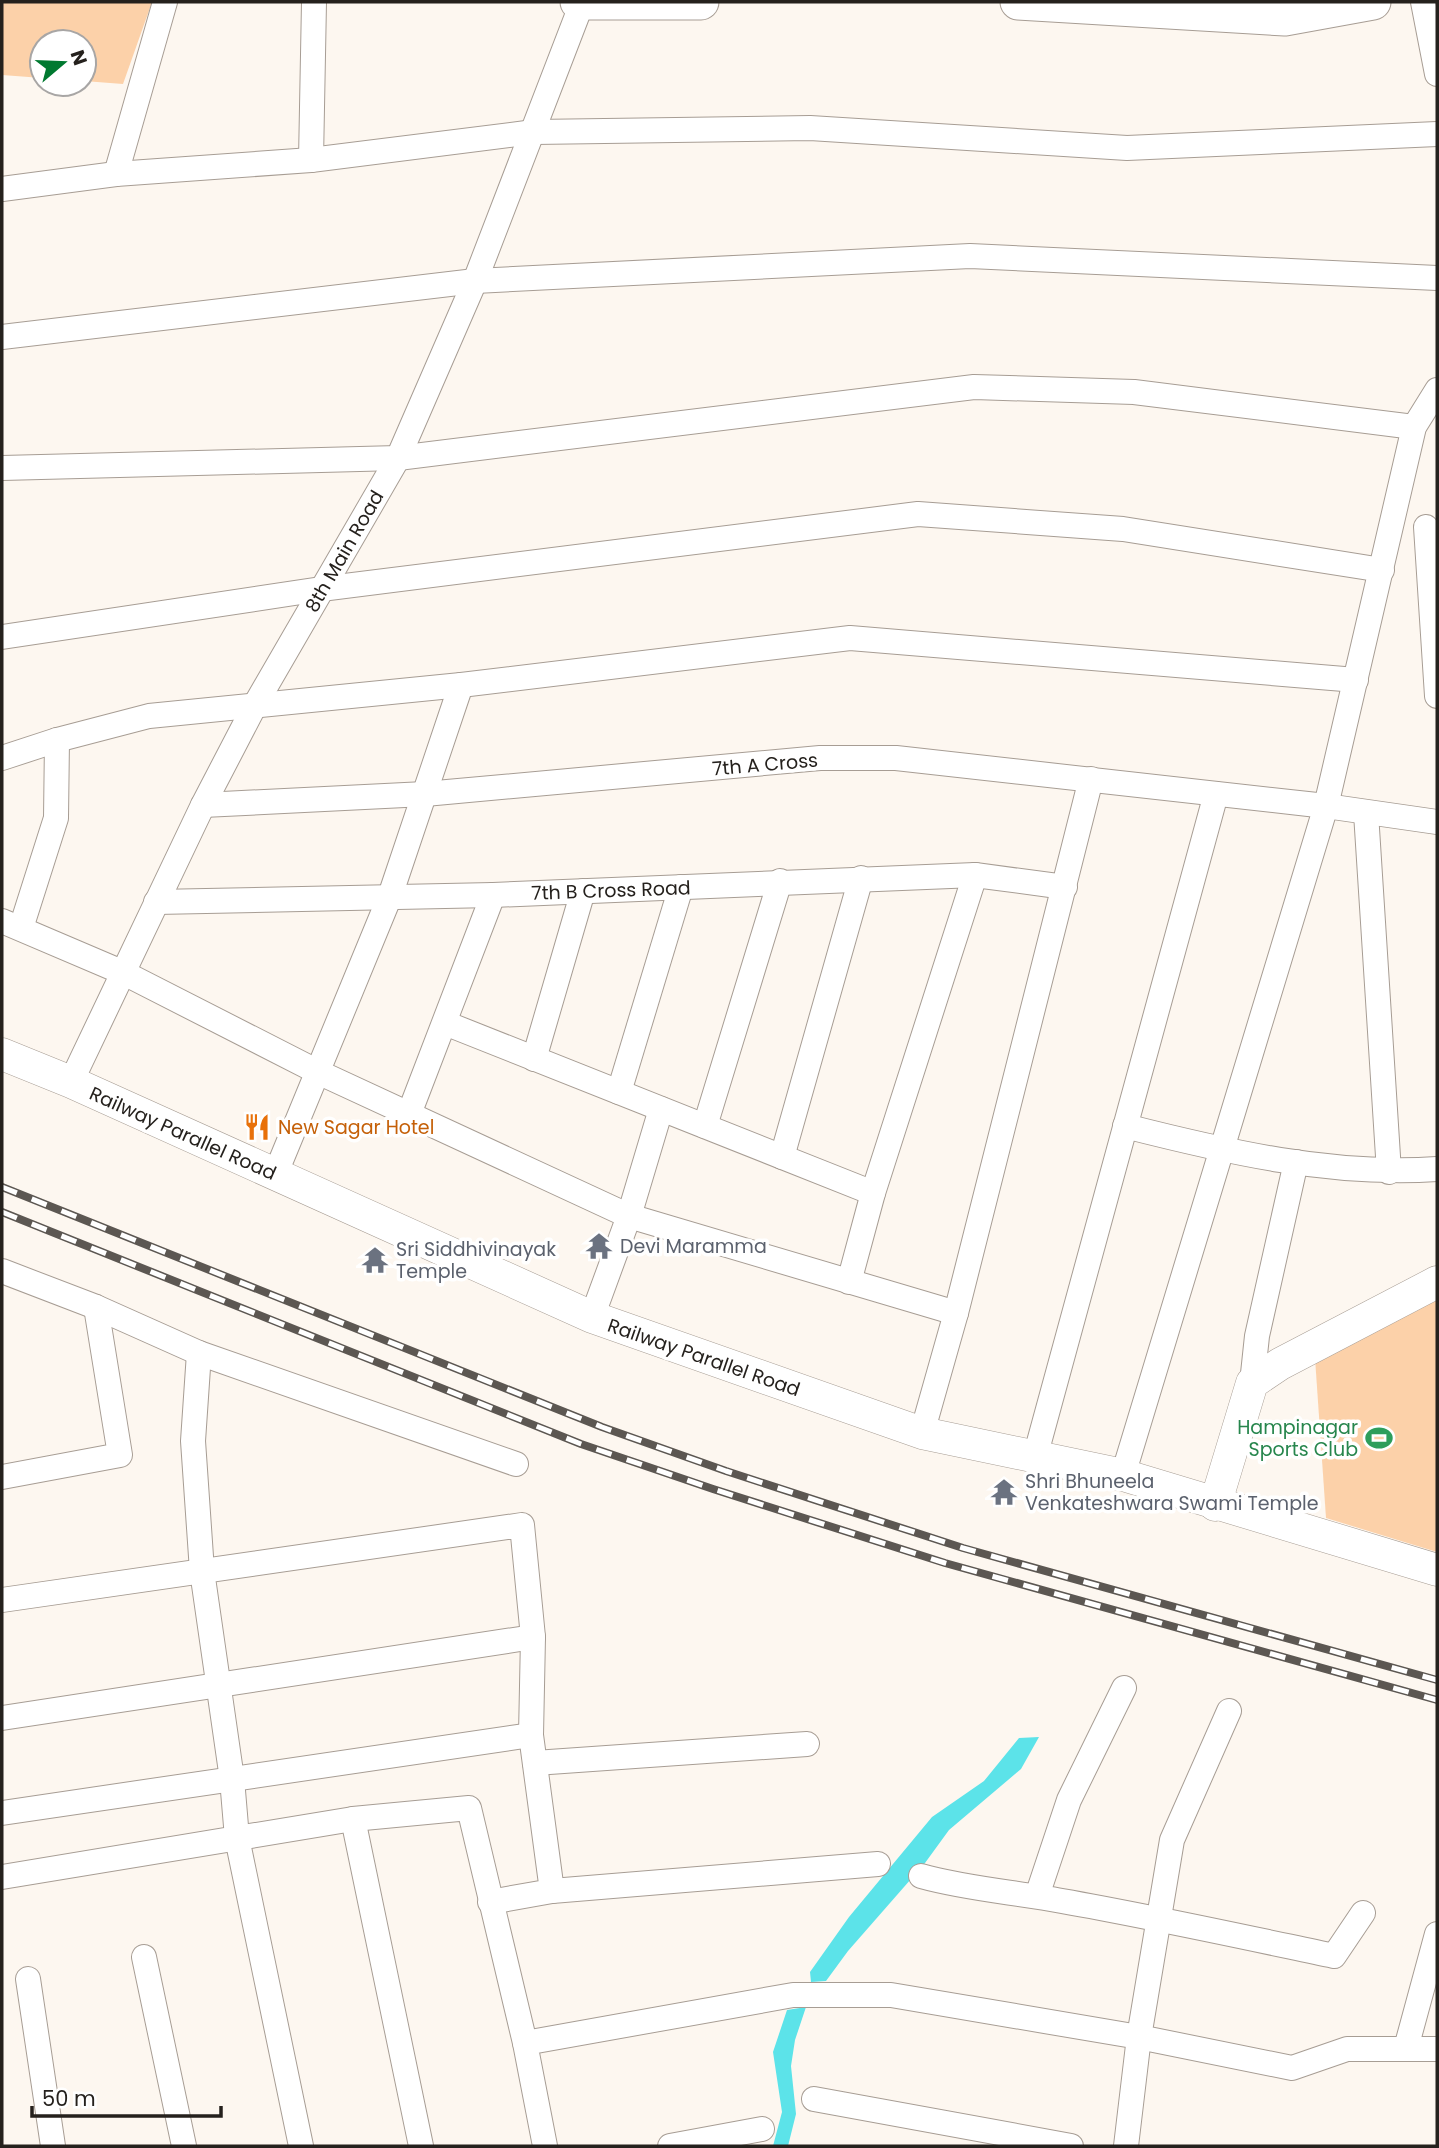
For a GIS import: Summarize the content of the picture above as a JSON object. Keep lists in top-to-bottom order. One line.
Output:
{"streets":{"street":["8th Main Road","7th A Cross","7th B Cross Road","Railway Parallel Road"]},"crossings":[["8th Main Road","7th A Cross"],["8th Main Road","7th B Cross Road"],["8th Main Road","Railway Parallel Road"]],"places":{"restaurant":["New Sagar Hotel"],"temple":["Devi Maramma","Sri Siddhivinayak Temple","Shri Bhuneela Venkateshwara Swami Temple"],"sports":["Hampinagar Sports Club"]},"scale_bar":"50 m","north":"right"}
